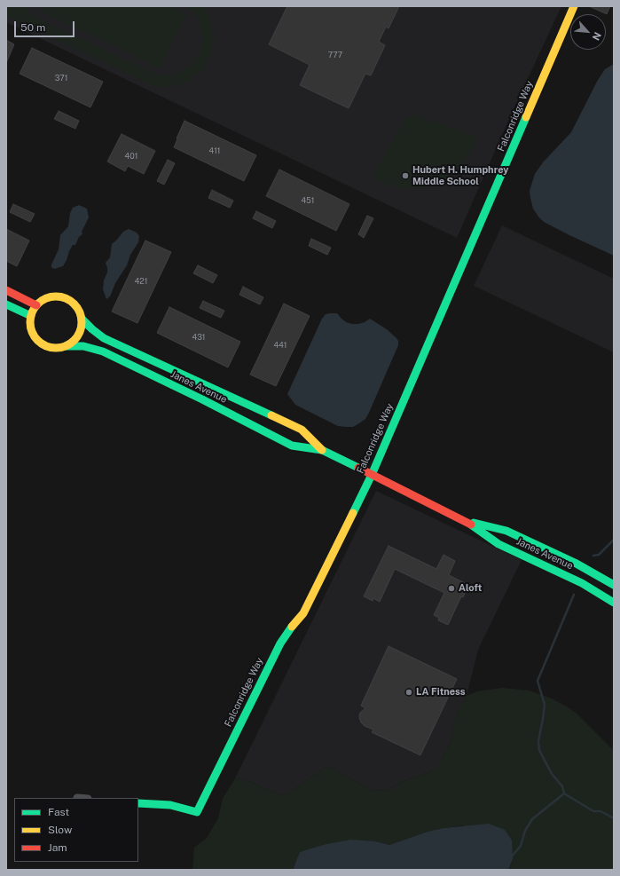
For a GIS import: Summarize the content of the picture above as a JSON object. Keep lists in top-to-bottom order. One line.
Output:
{"streets":{"street":["Falconridge Way","Janes Avenue"]},"crossings":[["Falconridge Way","Janes Avenue"]],"places":["Hubert H. Humphrey Middle School","Aloft","LA Fitness"],"house_numbers":["777","371","411","401","451","421","431","441"],"legend":["Fast","Slow","Jam"],"scale_bar":"50 m","north":"bottom right"}
